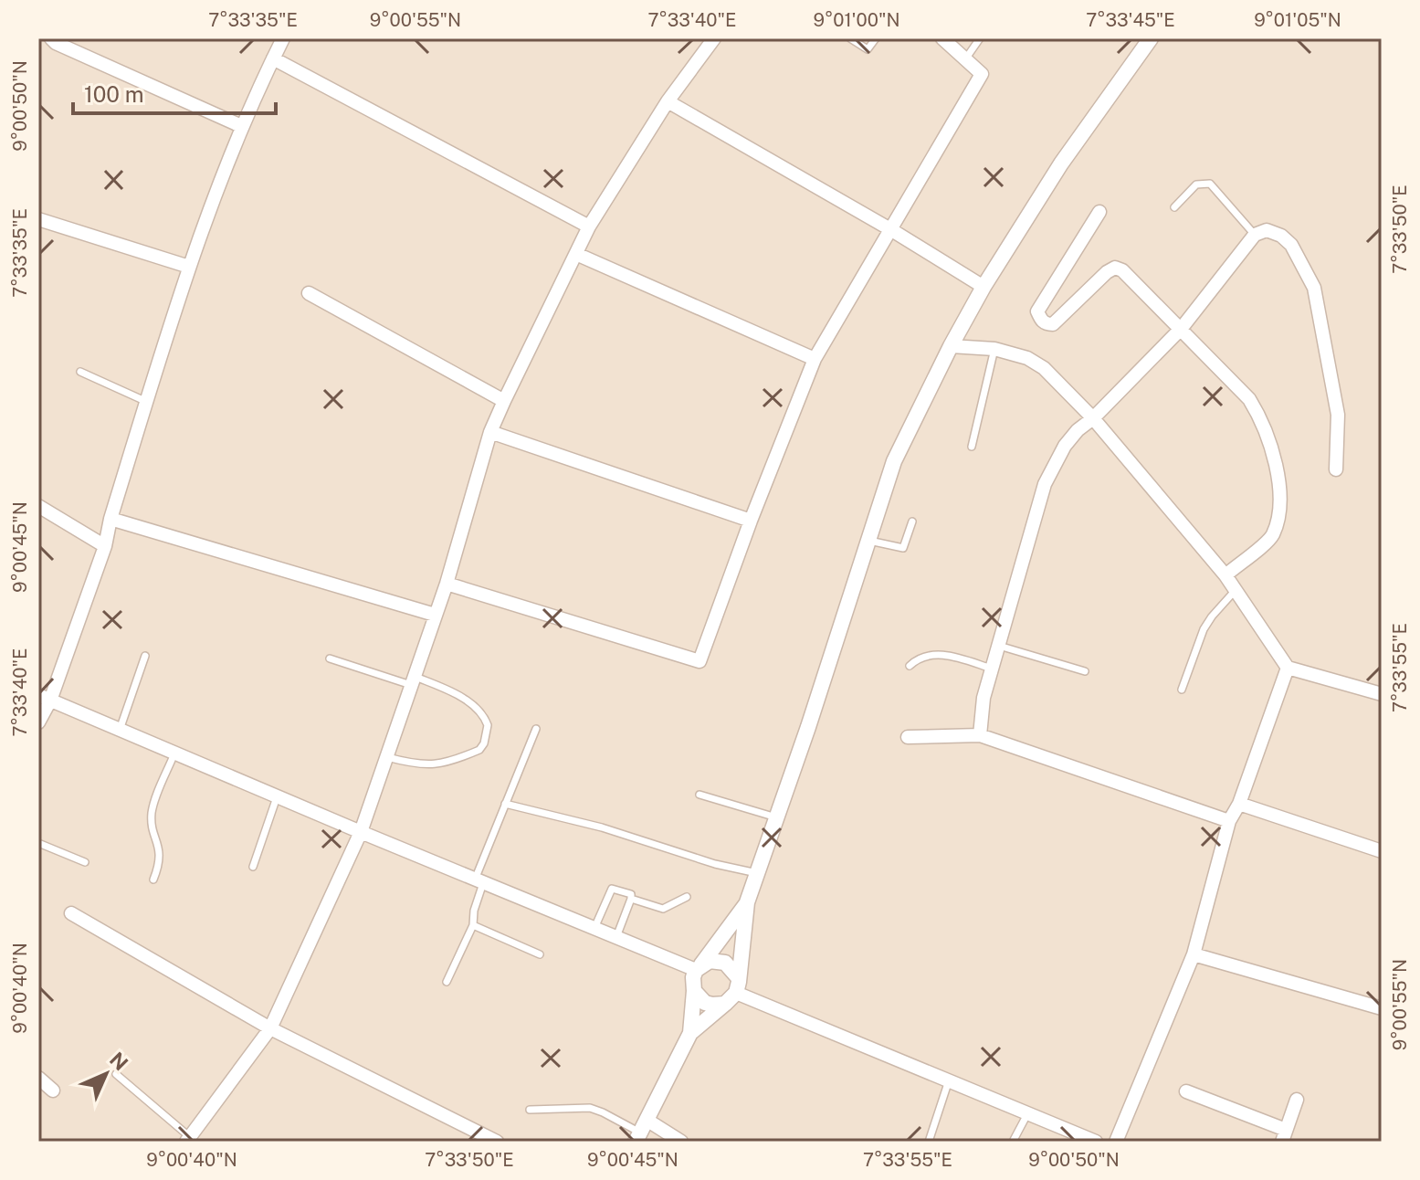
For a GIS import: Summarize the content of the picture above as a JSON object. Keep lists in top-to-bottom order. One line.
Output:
{"scale_bar":"100 m","north":"top right","coordinates":["7°33'35\"E","9°00'55\"N","7°33'40\"E","9°01'00\"N","7°33'45\"E","9°01'05\"N","9°00'50\"N","7°33'50\"E","9°00'45\"N","7°33'55\"E","9°00'40\"N"]}
